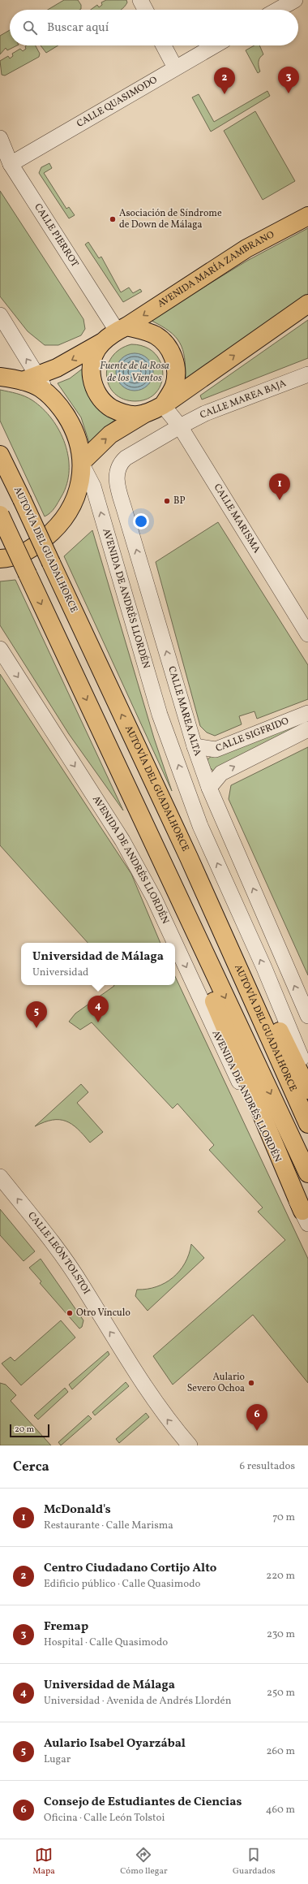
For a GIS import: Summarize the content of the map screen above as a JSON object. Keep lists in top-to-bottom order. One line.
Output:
{"streets":{"main road":["AVENIDA MARÍA ZAMBRANO","AUTOVÍA DEL GUADALHORCE"],"street":["CALLE QUASIMODO","CALLE PIERROT","CALLE MAREA BAJA","CALLE MARISMA","AVENIDA DE ANDRÉS LLORDÉN","CALLE MAREA ALTA","CALLE SIGFRIDO","CALLE LEÓN TOLSTOI"]},"crossings":[["CALLE QUASIMODO","CALLE PIERROT"],["CALLE PIERROT","AVENIDA MARÍA ZAMBRANO"],["CALLE PIERROT","CALLE MARISMA"],["AVENIDA MARÍA ZAMBRANO","CALLE MARISMA"],["CALLE MAREA BAJA","CALLE MARISMA"],["CALLE MAREA BAJA","CALLE MAREA ALTA"],["CALLE MARISMA","CALLE MAREA ALTA"],["CALLE MAREA ALTA","CALLE SIGFRIDO"]],"one_way":["CALLE MAREA ALTA","CALLE LEÓN TOLSTOI"],"water":["Fuente de la Rosa de los Vientos"],"places":["Asociación de Síndrome de Down de Málaga","BP","Otro Vínculo","Aulario Severo Ochoa"],"scale_bar":"20 m","page":{"search":"Buscar aquí","pins":["3","2","1","4","5","6"],"popup":["Universidad de Málaga","Universidad"],"scale":"20 m","heading":["Cerca","6 resultados"],"list":[{"mark":"1","name":"McDonald's","note":"Restaurante · Calle Marisma","value":"70 m"},{"mark":"2","name":"Centro Ciudadano Cortijo Alto","note":"Edificio público · Calle Quasimodo","value":"220 m"},{"mark":"3","name":"Fremap","note":"Hospital · Calle Quasimodo","value":"230 m"},{"mark":"4","name":"Universidad de Málaga","note":"Universidad · Avenida de Andrés Llordén","value":"250 m"},{"mark":"5","name":"Aulario Isabel Oyarzábal","note":"Lugar","value":"260 m"},{"mark":"6","name":"Consejo de Estudiantes de Ciencias","note":"Oficina · Calle León Tolstoi","value":"460 m"}],"nav":["Mapa","Cómo llegar","Guardados"]}}
